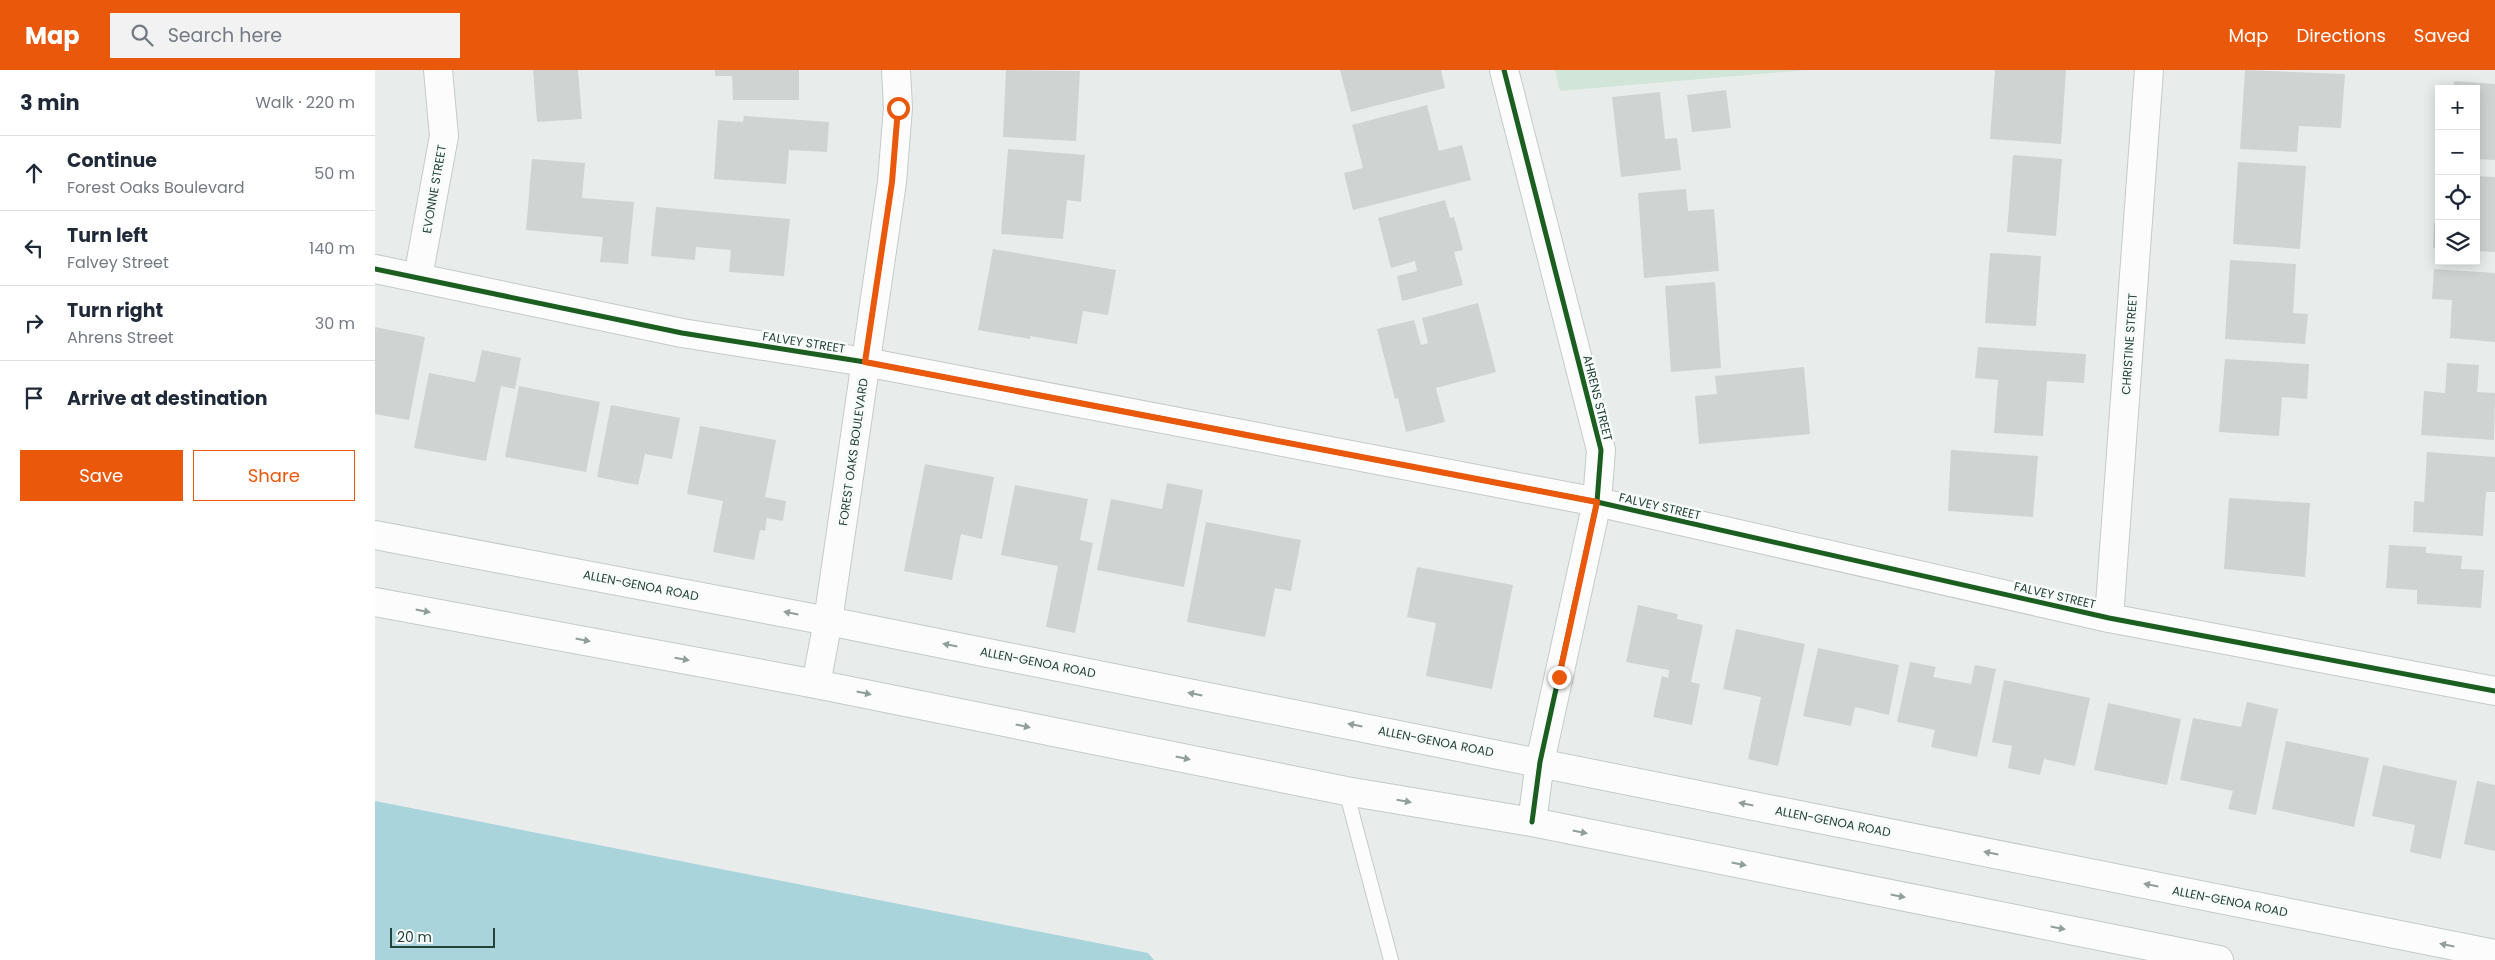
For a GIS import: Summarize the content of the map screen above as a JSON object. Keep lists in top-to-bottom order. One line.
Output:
{"streets":{"street":["EVONNE STREET","FALVEY STREET","CHRISTINE STREET","AHRENS STREET","FOREST OAKS BOULEVARD","ALLEN-GENOA ROAD"]},"crossings":[["EVONNE STREET","FALVEY STREET"],["FALVEY STREET","CHRISTINE STREET"],["FALVEY STREET","AHRENS STREET"],["FALVEY STREET","FOREST OAKS BOULEVARD"],["AHRENS STREET","ALLEN-GENOA ROAD"],["FOREST OAKS BOULEVARD","ALLEN-GENOA ROAD"]],"scale_bar":"20 m","page":{"header":"Map","search":"Search here","nav":["Map","Directions","Saved"],"heading":["3 min","Walk · 220 m"],"map_buttons":["+","−"],"list":[["Continue","Forest Oaks Boulevard","50 m"],["Turn left","Falvey Street","140 m"],["Turn right","Ahrens Street","30 m"],"Arrive at destination"],"buttons":["Save","Share"],"scale":"20 m"}}
